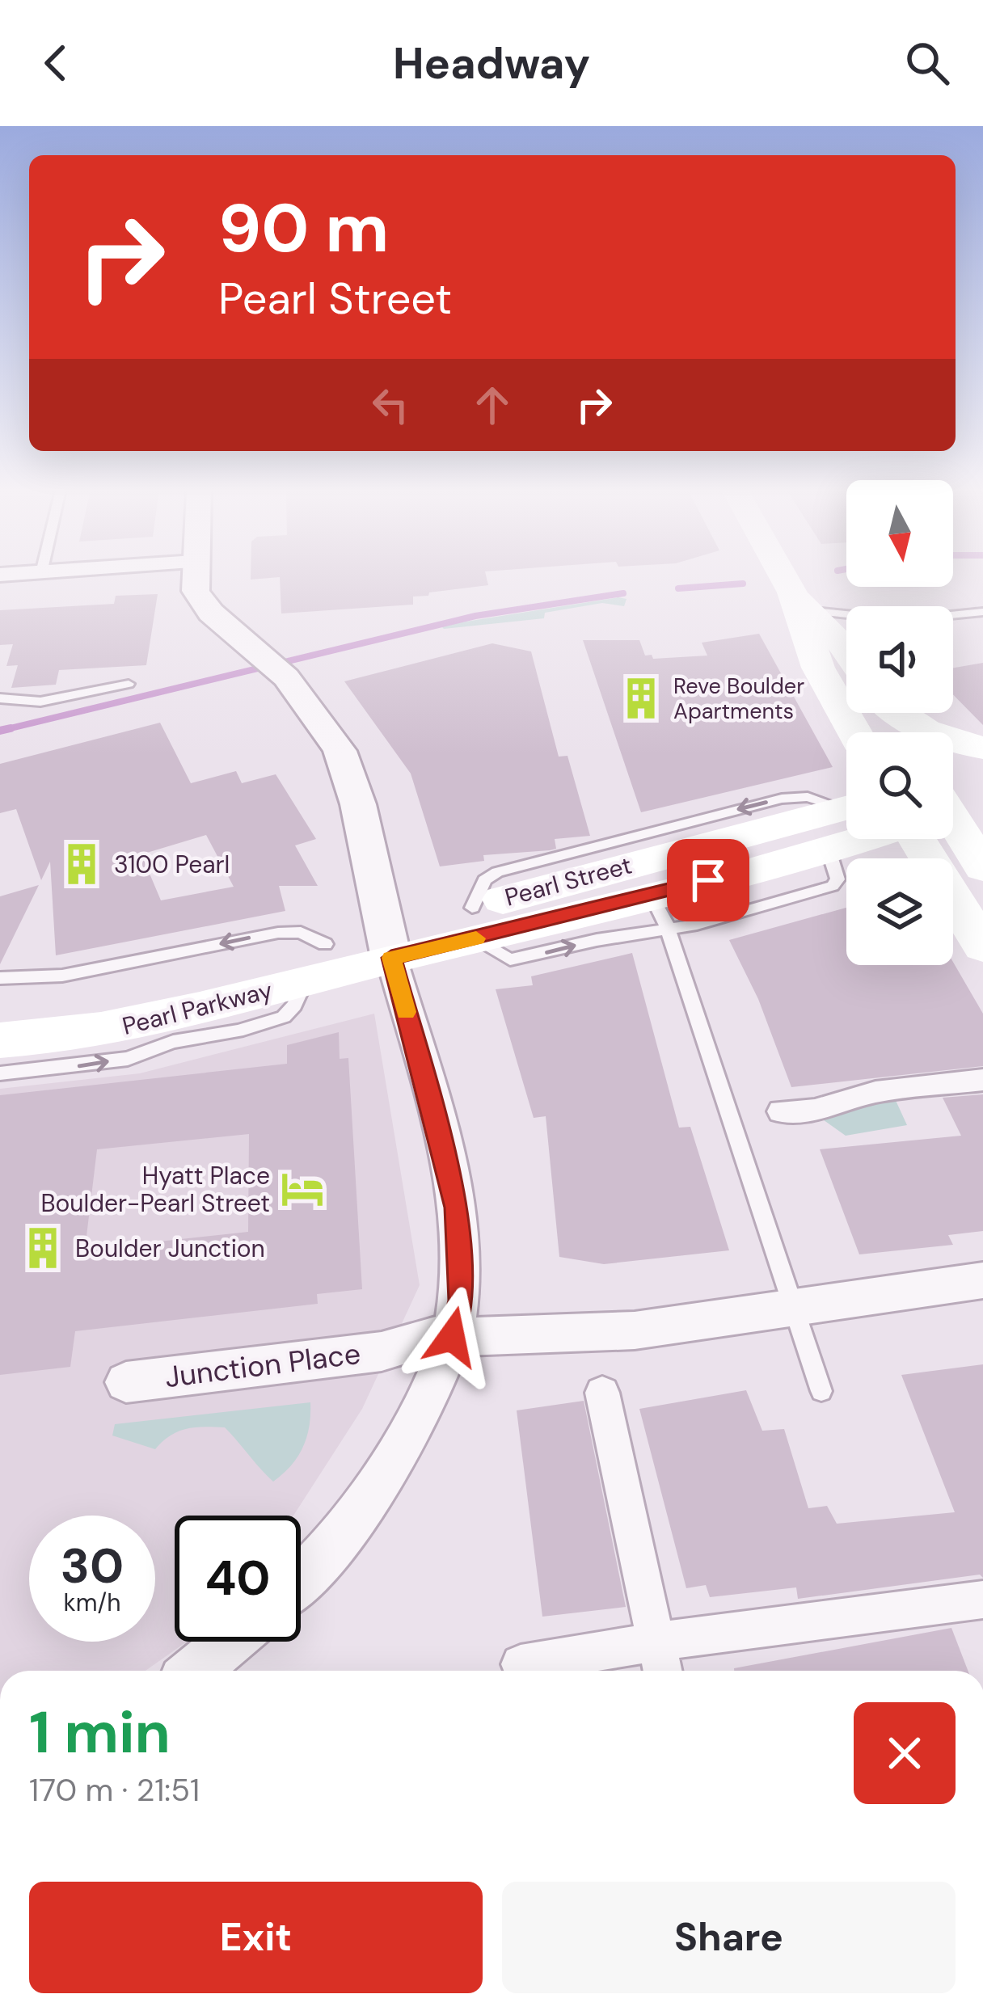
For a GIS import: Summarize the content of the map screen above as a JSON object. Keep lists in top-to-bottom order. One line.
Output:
{"streets":{"main road":["Pearl Street","Pearl Parkway"],"street":["Junction Place"]},"crossings":[["Pearl Street","Pearl Parkway"]],"places":{"building":["Reve Boulder Apartments","3100 Pearl","Boulder Junction"],"hotel":["Hyatt Place Boulder-Pearl Street"]},"north":"bottom","page":{"header":"Headway","turn":["90 m","Pearl Street"],"speed":"30 km/h","limit":"40","heading":["1 min","170 m · 21:51"],"buttons":["Exit","Share"]}}
